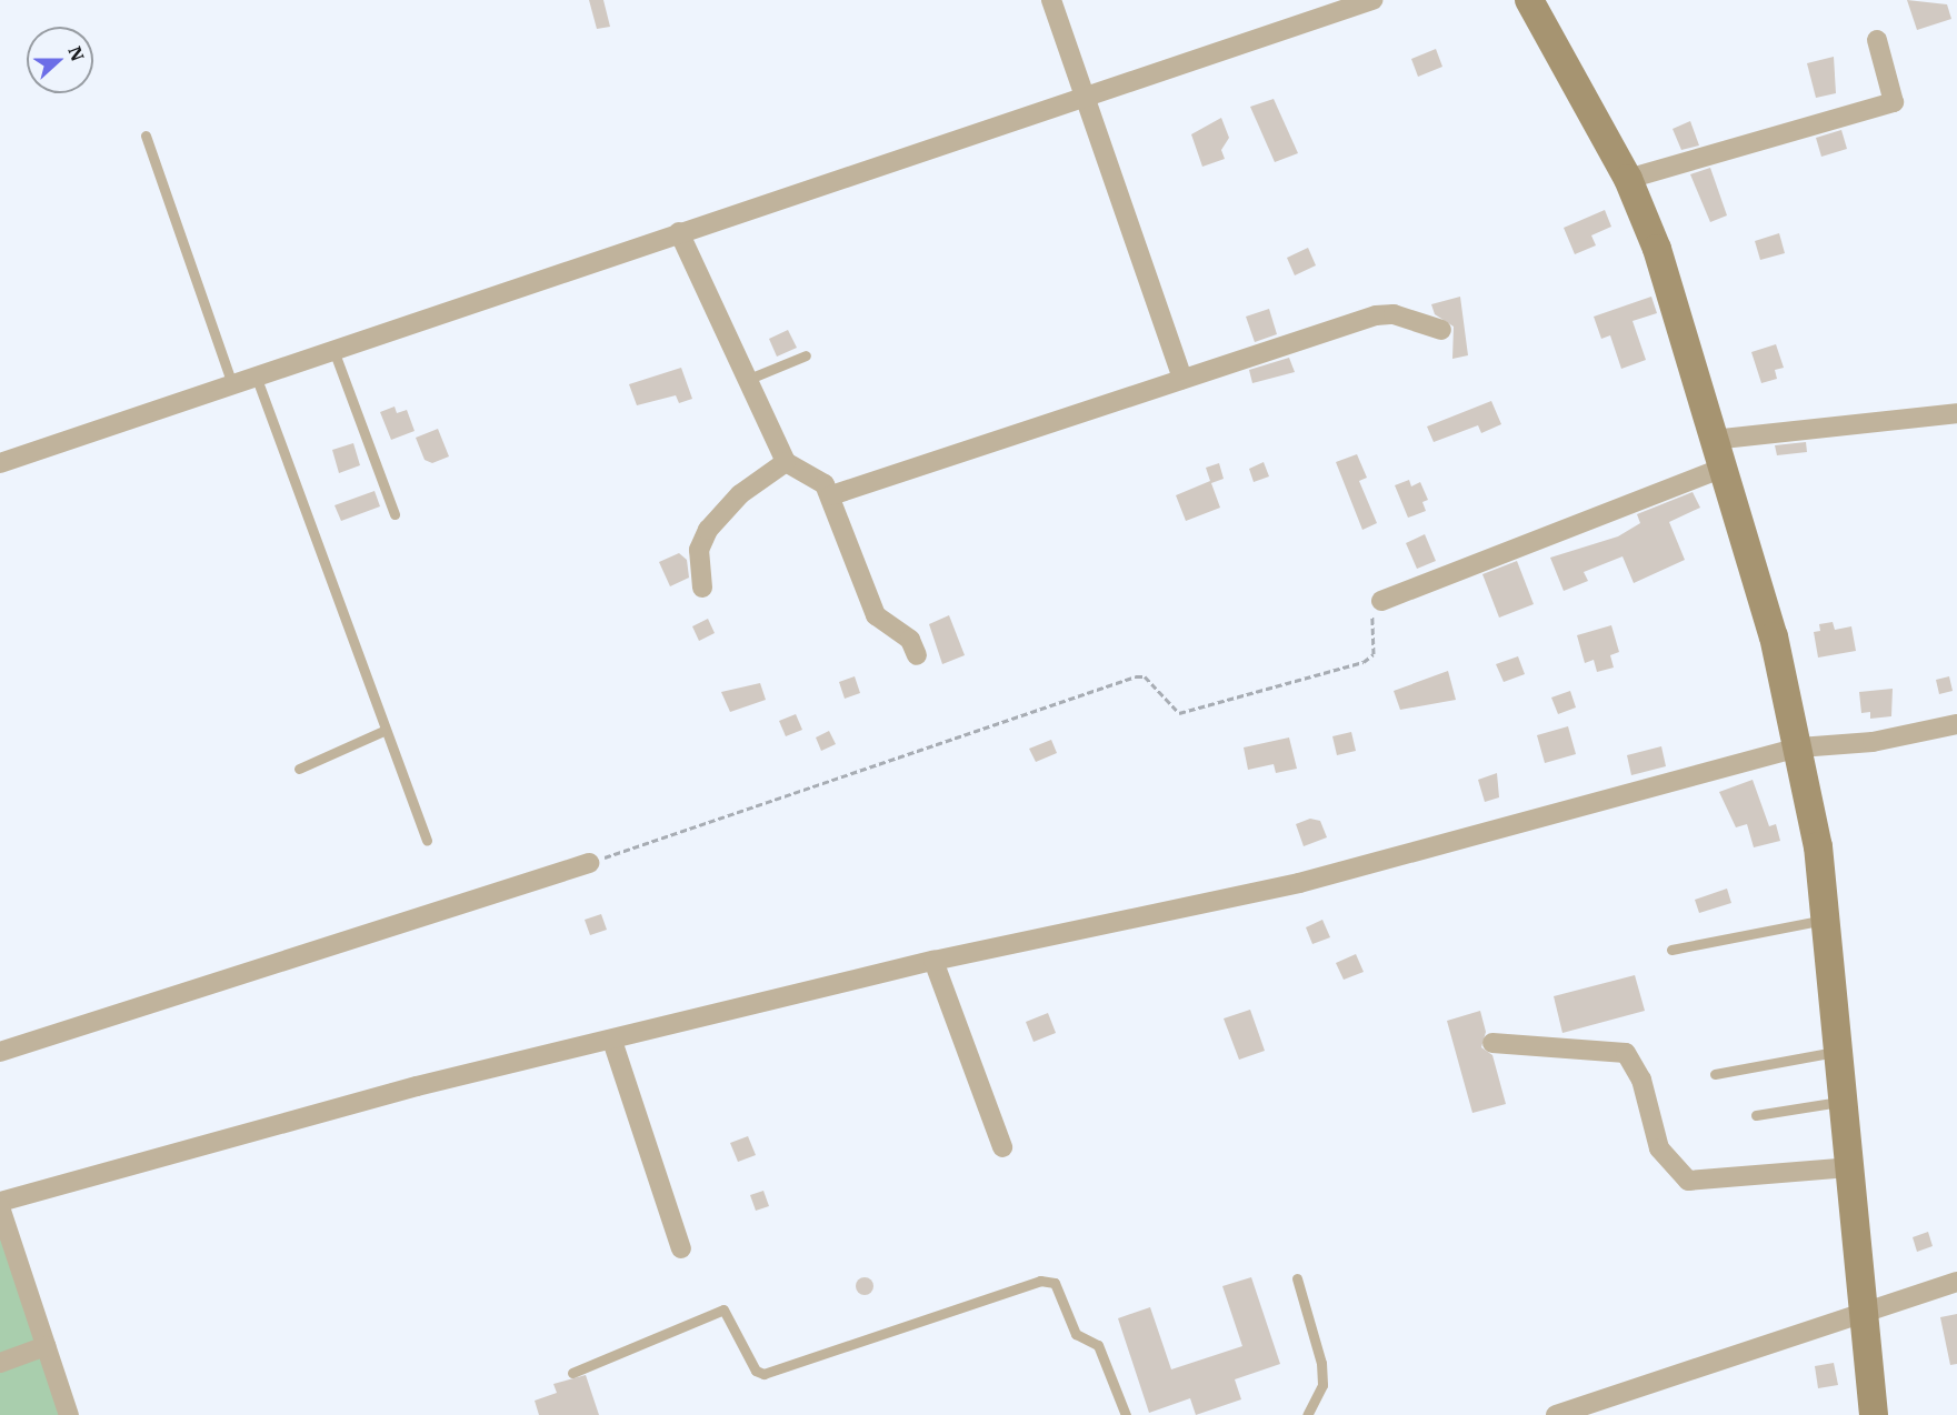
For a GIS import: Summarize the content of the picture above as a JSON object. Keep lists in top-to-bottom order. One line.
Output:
{"north":"right"}
